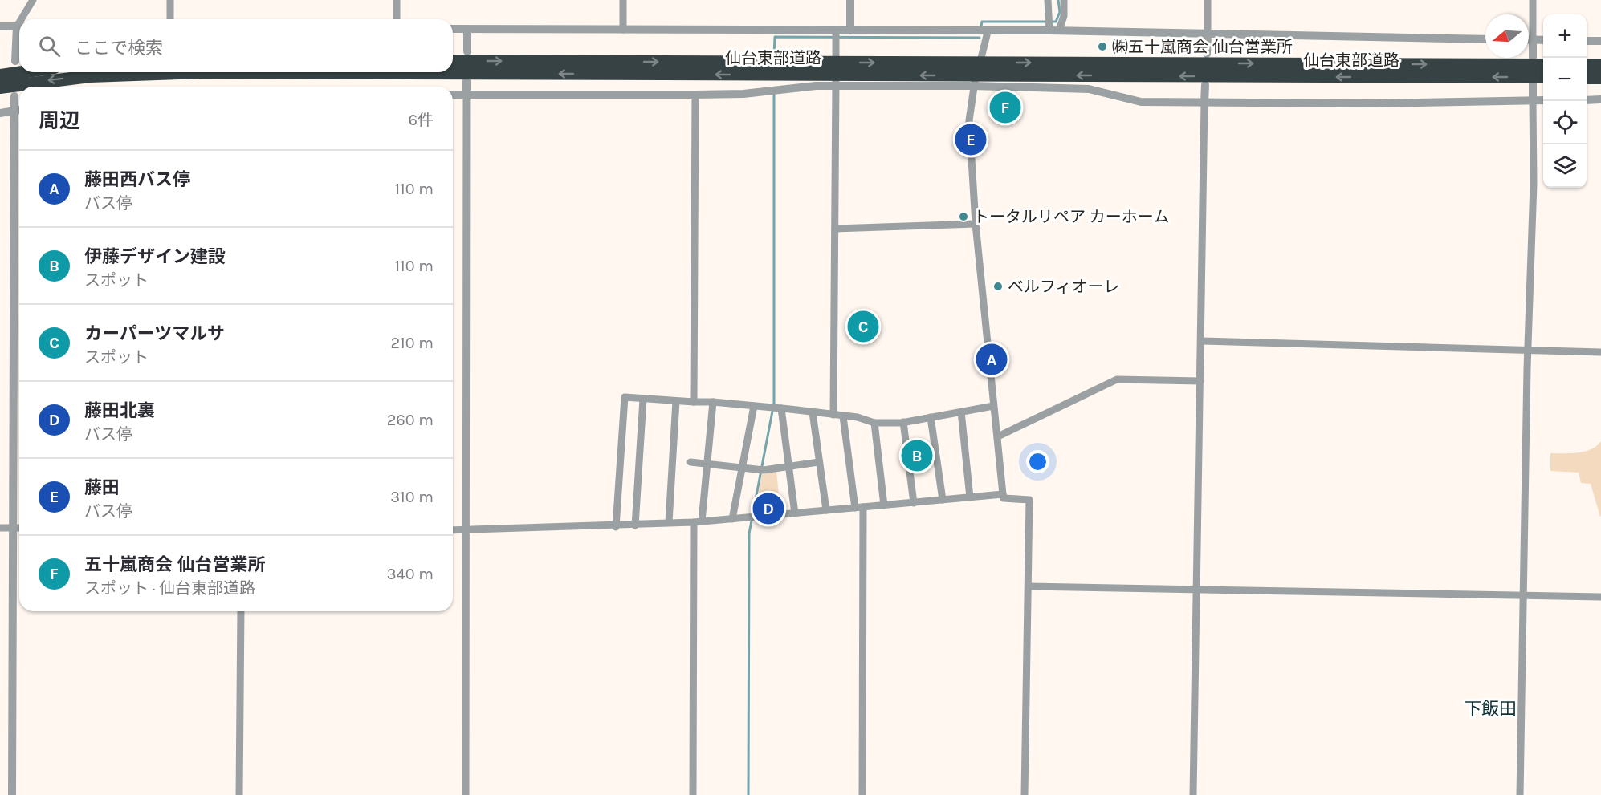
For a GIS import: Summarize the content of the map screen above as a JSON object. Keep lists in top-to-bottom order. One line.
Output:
{"streets":{"highway":["仙台東部道路"]},"districts":["下飯田"],"places":["㈱五十嵐商会 仙台営業所","トータルリペア カーホーム","ベルフィオーレ"],"north":"left","page":{"map_buttons":["+","−"],"search":"ここで検索","heading":["周辺","6件"],"pins":["F","E","C","A","B","D"],"list":[{"mark":"A","name":"藤田西バス停","note":"バス停","value":"110 m"},{"mark":"B","name":"伊藤デザイン建設","note":"スポット","value":"110 m"},{"mark":"C","name":"カーパーツマルサ","note":"スポット","value":"210 m"},{"mark":"D","name":"藤田北裏","note":"バス停","value":"260 m"},{"mark":"E","name":"藤田","note":"バス停","value":"310 m"},{"mark":"F","name":"五十嵐商会 仙台営業所","note":"スポット · 仙台東部道路","value":"340 m"}]}}
